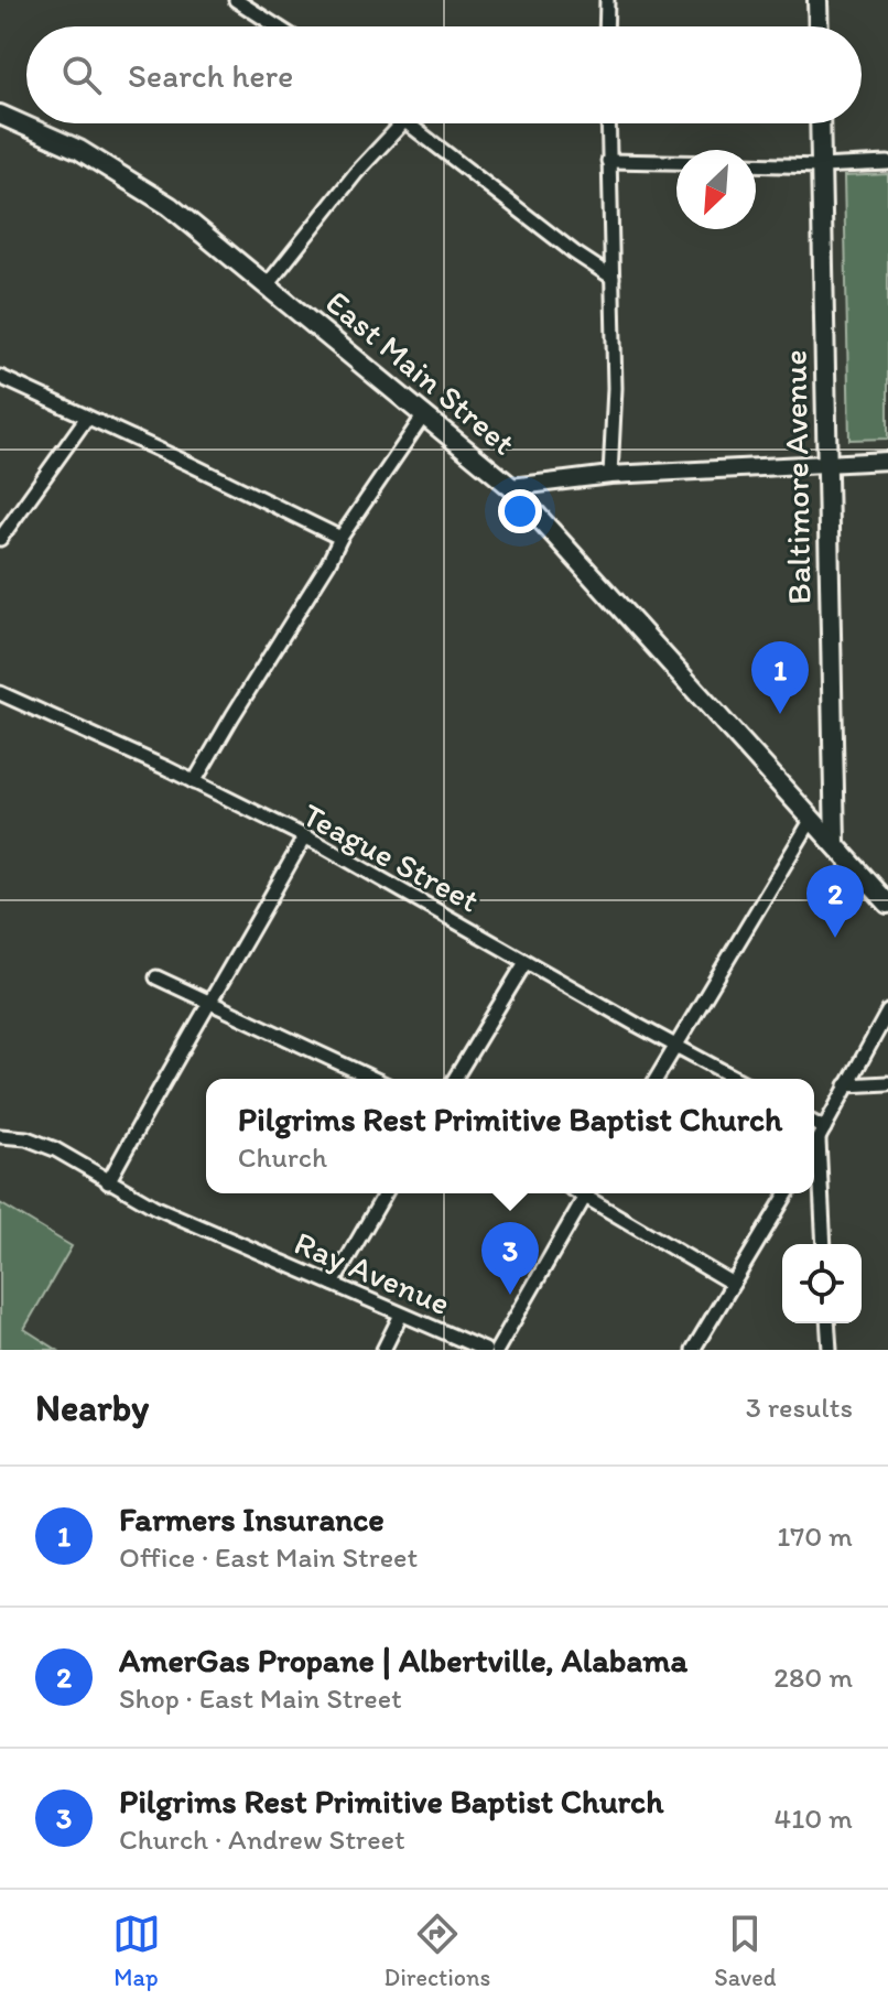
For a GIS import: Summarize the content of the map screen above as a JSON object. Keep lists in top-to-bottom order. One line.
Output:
{"streets":{"main road":["East Main Street","Baltimore Avenue"],"street":["Teague Street","Ray Avenue"]},"crossings":[["East Main Street","Baltimore Avenue"]],"north":"bottom left","page":{"search":"Search here","pins":["1","2","3"],"popup":["Pilgrims Rest Primitive Baptist Church","Church"],"heading":["Nearby","3 results"],"list":[{"mark":"1","name":"Farmers Insurance","note":"Office · East Main Street","value":"170 m"},{"mark":"2","name":"AmerGas Propane | Albertville, Alabama","note":"Shop · East Main Street","value":"280 m"},{"mark":"3","name":"Pilgrims Rest Primitive Baptist Church","note":"Church · Andrew Street","value":"410 m"}],"nav":["Map","Directions","Saved"]}}
